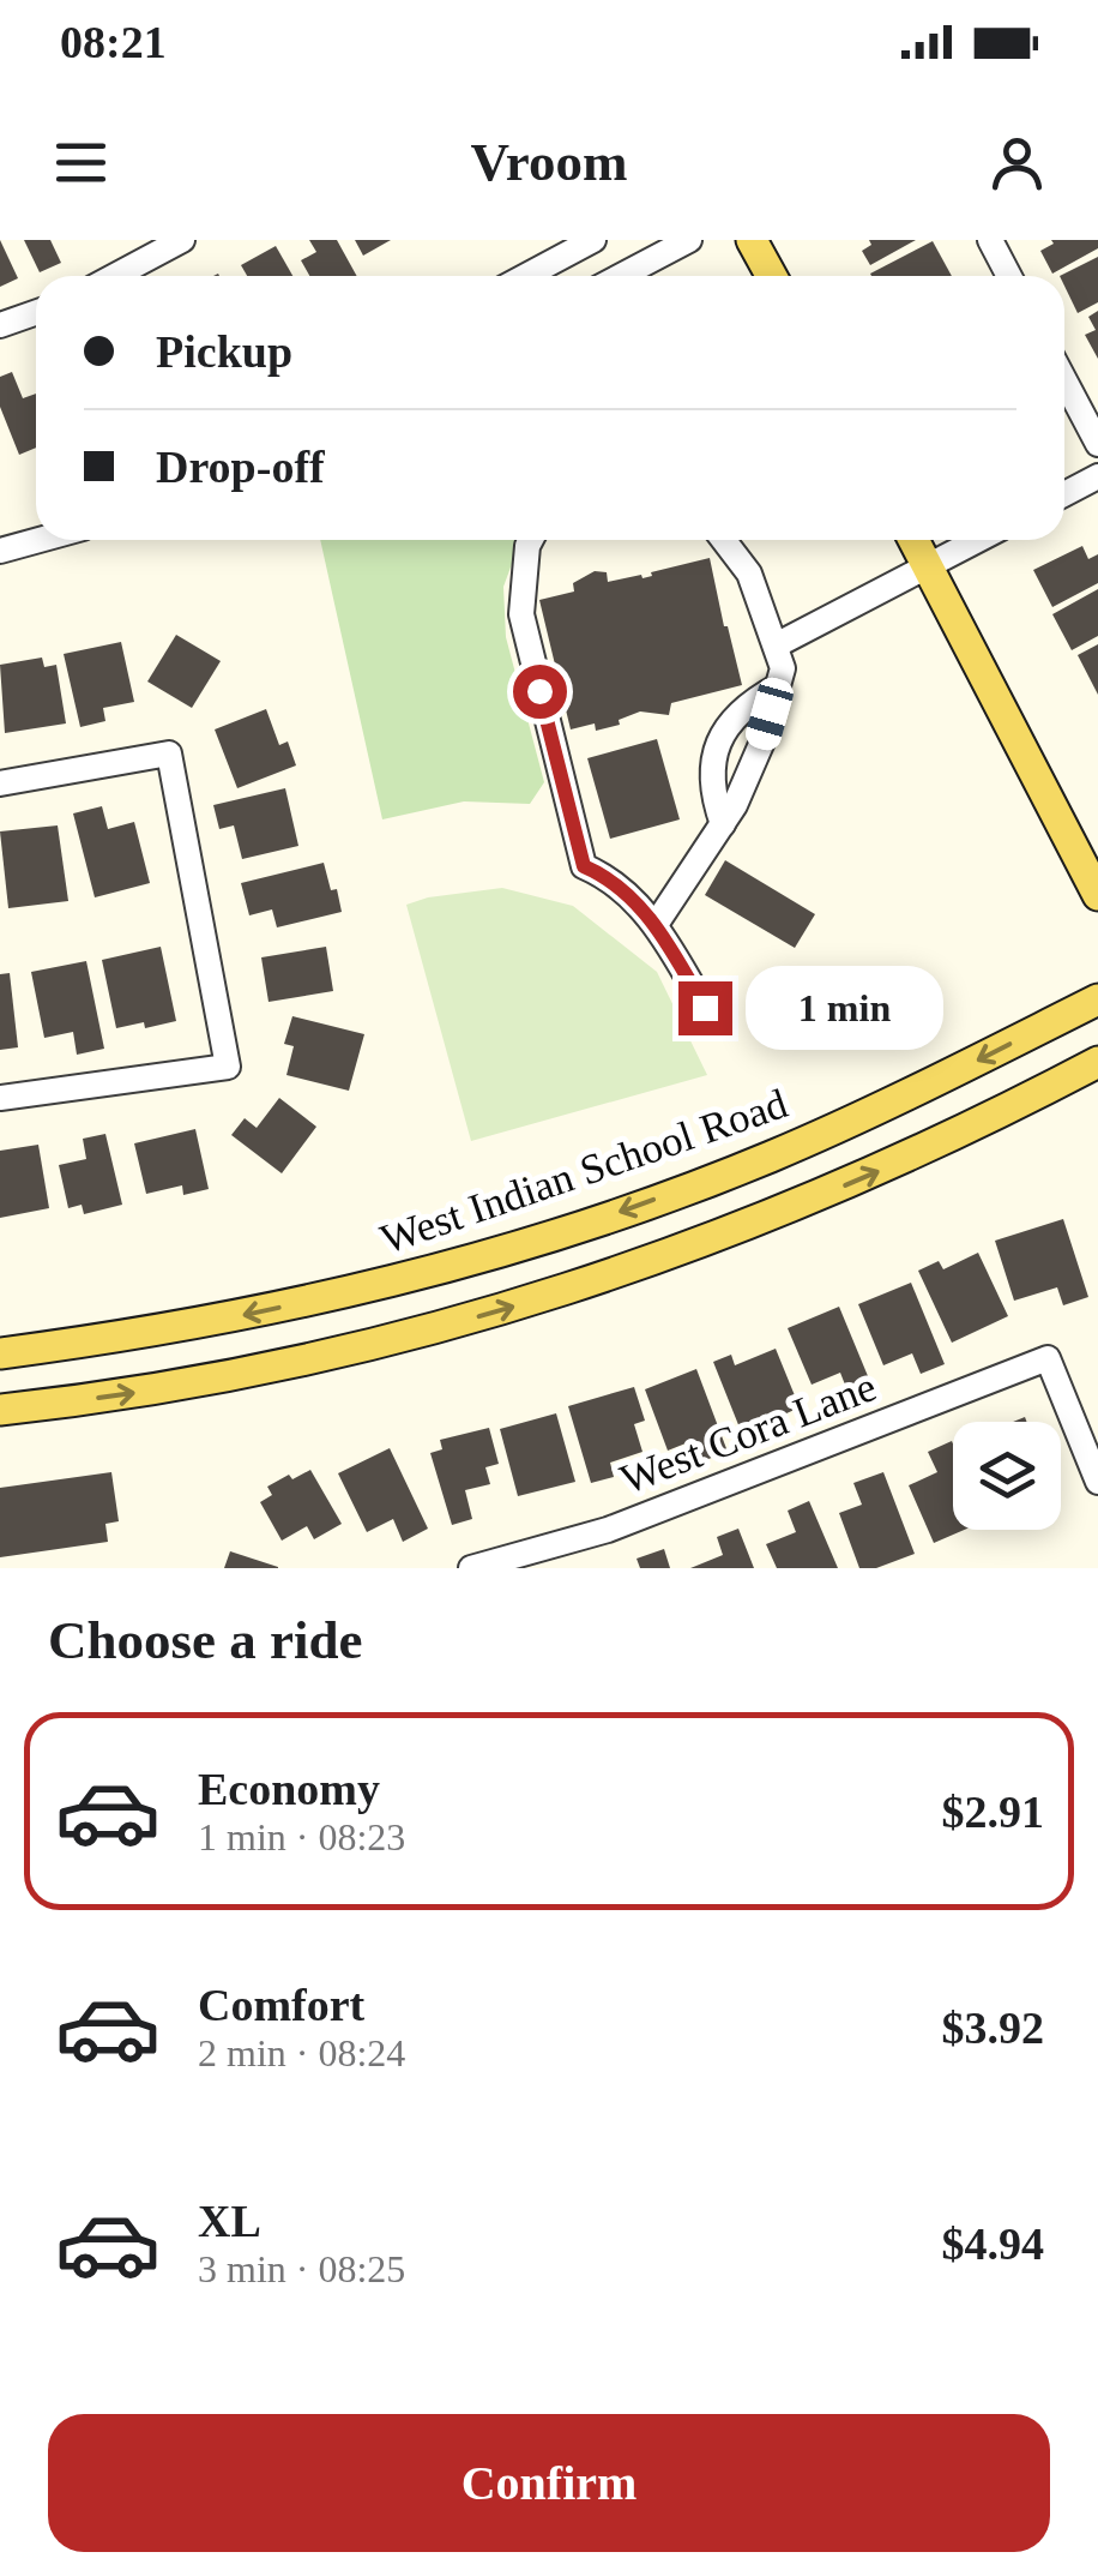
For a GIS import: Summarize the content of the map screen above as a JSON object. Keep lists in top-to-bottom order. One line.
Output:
{"streets":{"main road":["West Indian School Road"],"street":["West Cora Lane"]},"page":{"status":"08:21","header":"Vroom","banner":["Pickup","Drop-off"],"bubble":"1 min","heading":"Choose a ride","list":[{"name":"Economy","note":"1 min · 08:23","value":"$2.91"},{"name":"Comfort","note":"2 min · 08:24","value":"$3.92"},{"name":"XL","note":"3 min · 08:25","value":"$4.94"}],"buttons":"Confirm"}}
